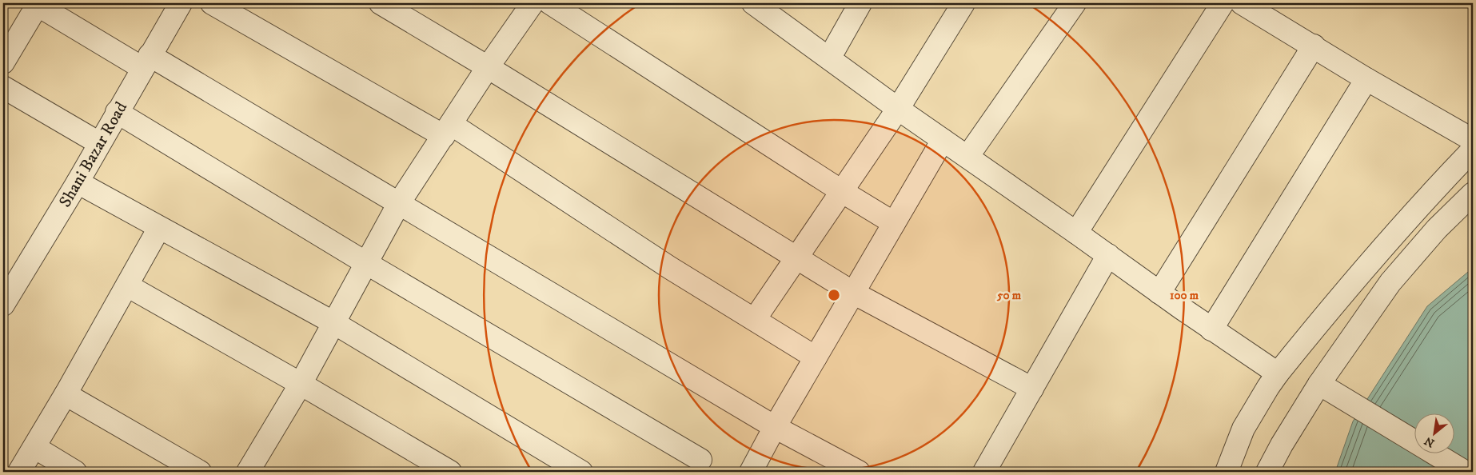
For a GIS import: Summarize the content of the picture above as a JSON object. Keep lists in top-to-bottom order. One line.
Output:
{"streets":{"street":["Shani Bazar Road"]},"north":"bottom left","rings":["50 m","100 m"]}
